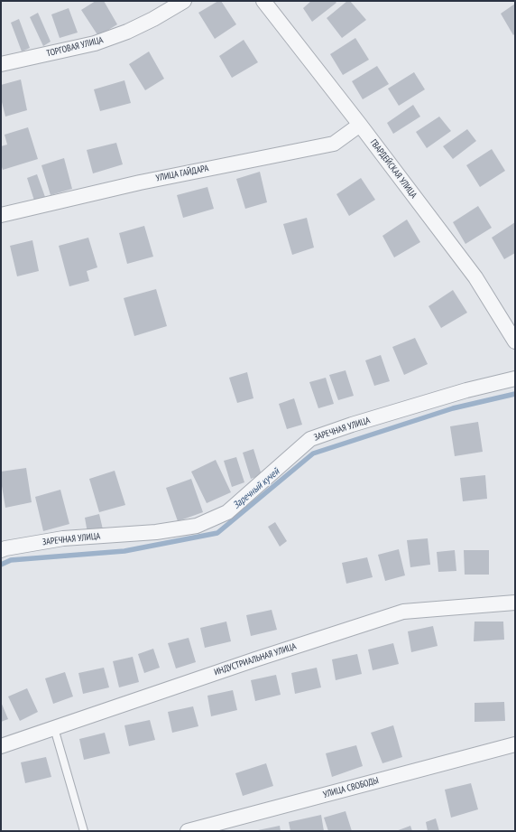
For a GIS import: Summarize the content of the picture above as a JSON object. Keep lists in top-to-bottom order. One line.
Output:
{"streets":{"street":["ТОРГОВАЯ УЛИЦА","ГВАРДЕЙСКАЯ УЛИЦА","УЛИЦА ГАЙДАРА","ЗАРЕЧНАЯ УЛИЦА","ИНДУСТРИАЛЬНАЯ УЛИЦА","УЛИЦА СВОБОДЫ"]},"crossings":[["ГВАРДЕЙСКАЯ УЛИЦА","УЛИЦА ГАЙДАРА"]],"water":["Заречный кучей"]}
